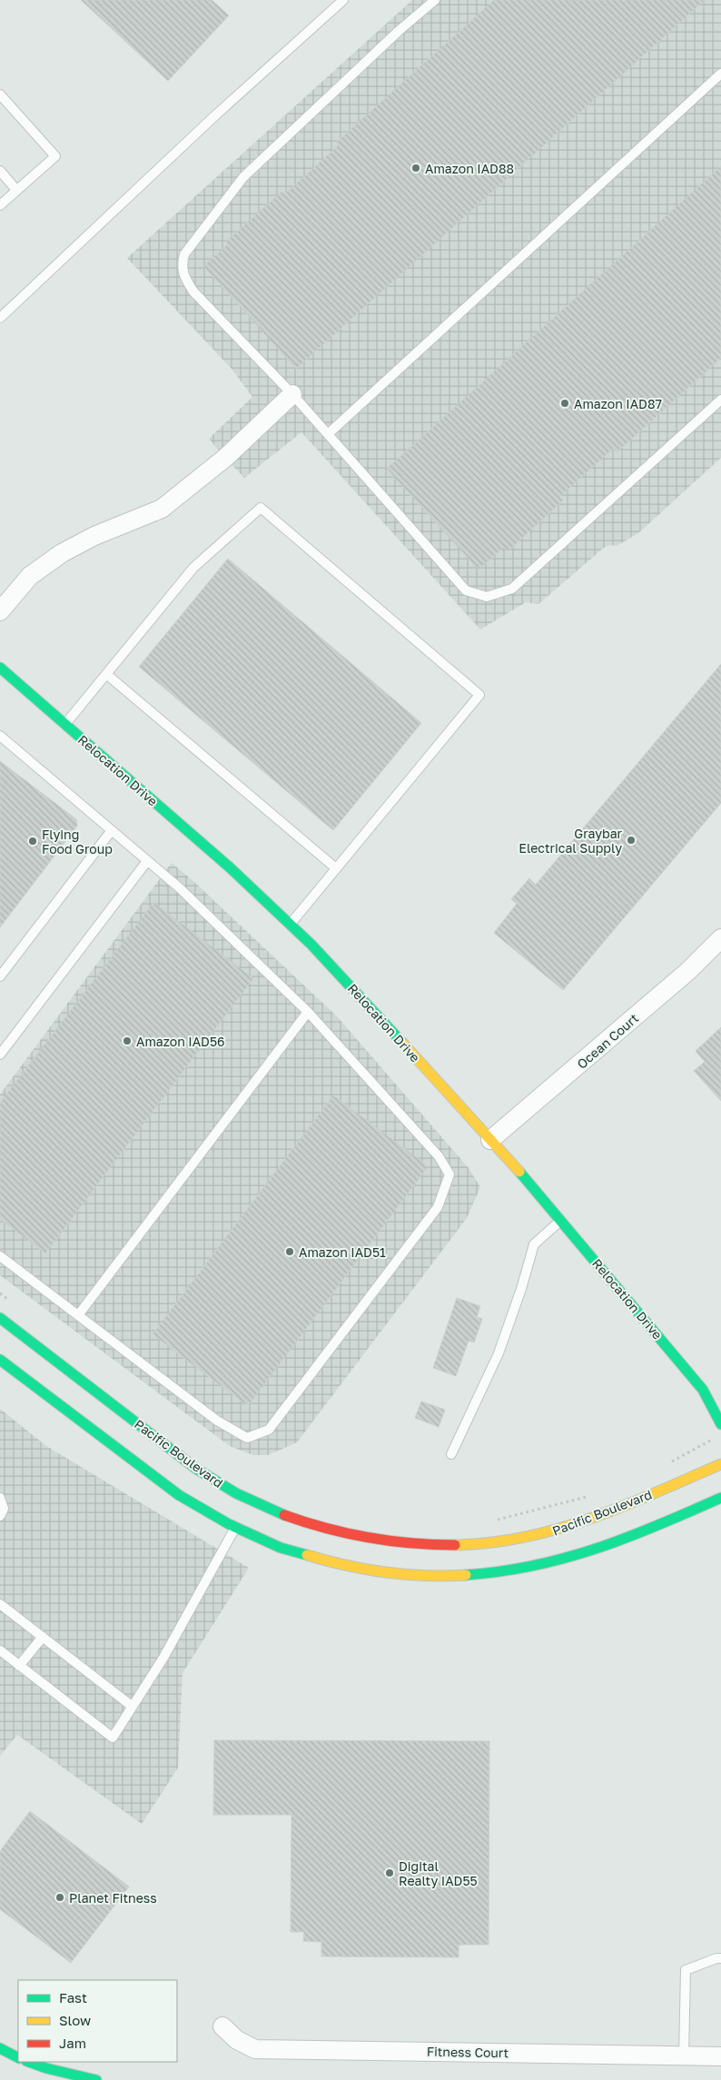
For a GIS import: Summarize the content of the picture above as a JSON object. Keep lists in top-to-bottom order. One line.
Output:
{"streets":{"main road":["Relocation Drive","Pacific Boulevard"],"street":["Ocean Court","Fitness Court"]},"crossings":[["Relocation Drive","Ocean Court"]],"places":["Amazon IAD88","Amazon IAD87","Graybar Electrical Supply","Flying Food Group","Amazon IAD56","Amazon IAD51","Digital Realty IAD55","Planet Fitness"],"legend":["Fast","Slow","Jam"]}
